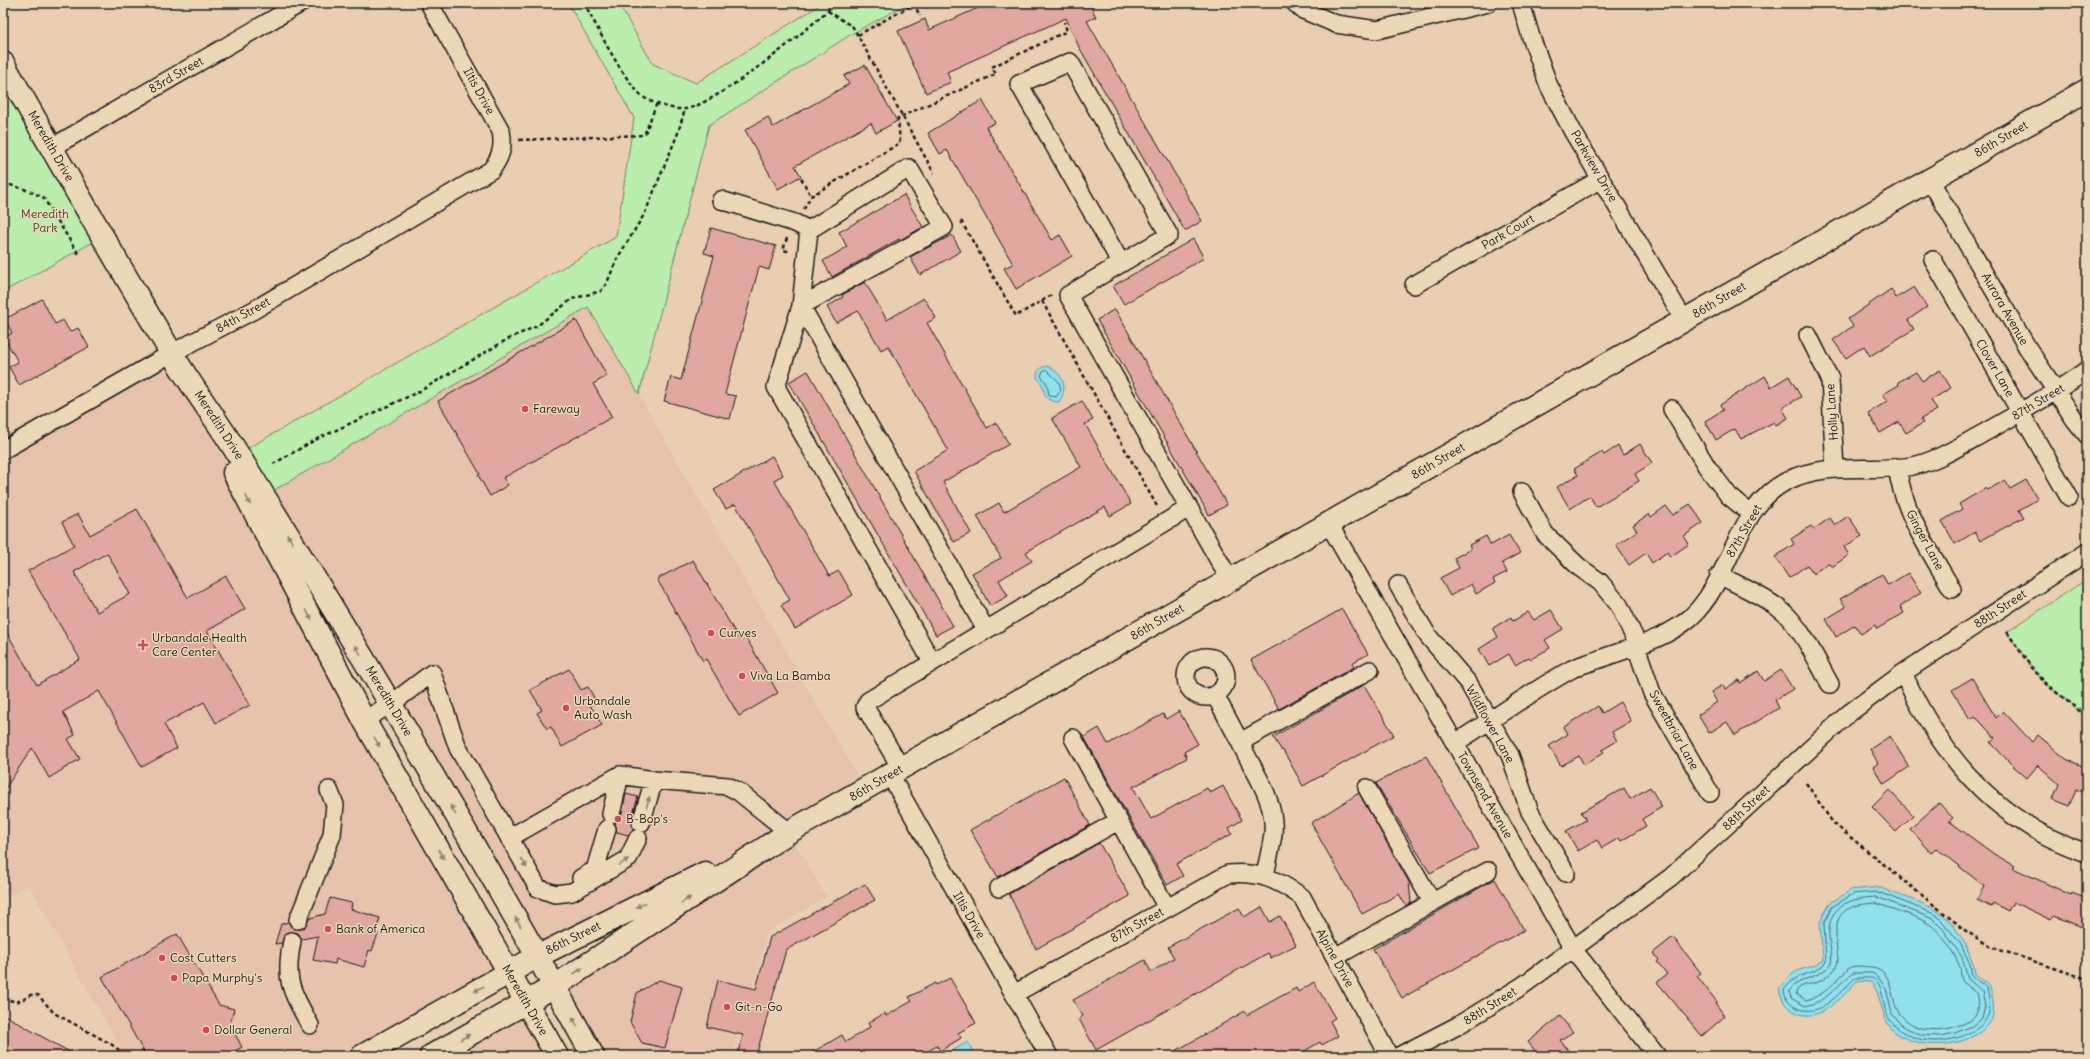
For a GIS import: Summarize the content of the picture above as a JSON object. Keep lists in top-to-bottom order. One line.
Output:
{"streets":{"main road":["86th Street","Meredith Drive"],"street":["83rd Street","Iltis Drive","Parkview Drive","Park Court","Aurora Avenue","84th Street","Clover Lane","87th Street","Holly Lane","Ginger Lane","88th Street","Wildflower Lane","Sweetbriar Lane","Townsend Avenue","Alpine Drive"]},"crossings":[["83rd Street","Meredith Drive"],["Iltis Drive","86th Street"],["Iltis Drive","84th Street"],["Iltis Drive","87th Street"],["86th Street","Meredith Drive"],["86th Street","Parkview Drive"],["86th Street","Aurora Avenue"],["86th Street","Townsend Avenue"],["Meredith Drive","84th Street"],["Parkview Drive","Park Court"],["Aurora Avenue","87th Street"],["Clover Lane","87th Street"],["87th Street","Holly Lane"],["87th Street","Ginger Lane"],["87th Street","Wildflower Lane"],["87th Street","Sweetbriar Lane"],["87th Street","Townsend Avenue"],["87th Street","Alpine Drive"],["88th Street","Townsend Avenue"]],"parks":["Meredith Park"],"places":{"other":["Fareway","Curves","Viva La Bamba","Urbandale Auto Wash","B-Bop's","Bank of America","Cost Cutters","Papa Murphy's","Git-n-Go","Dollar General"],"health":["Urbandale Health Care Center"]}}
